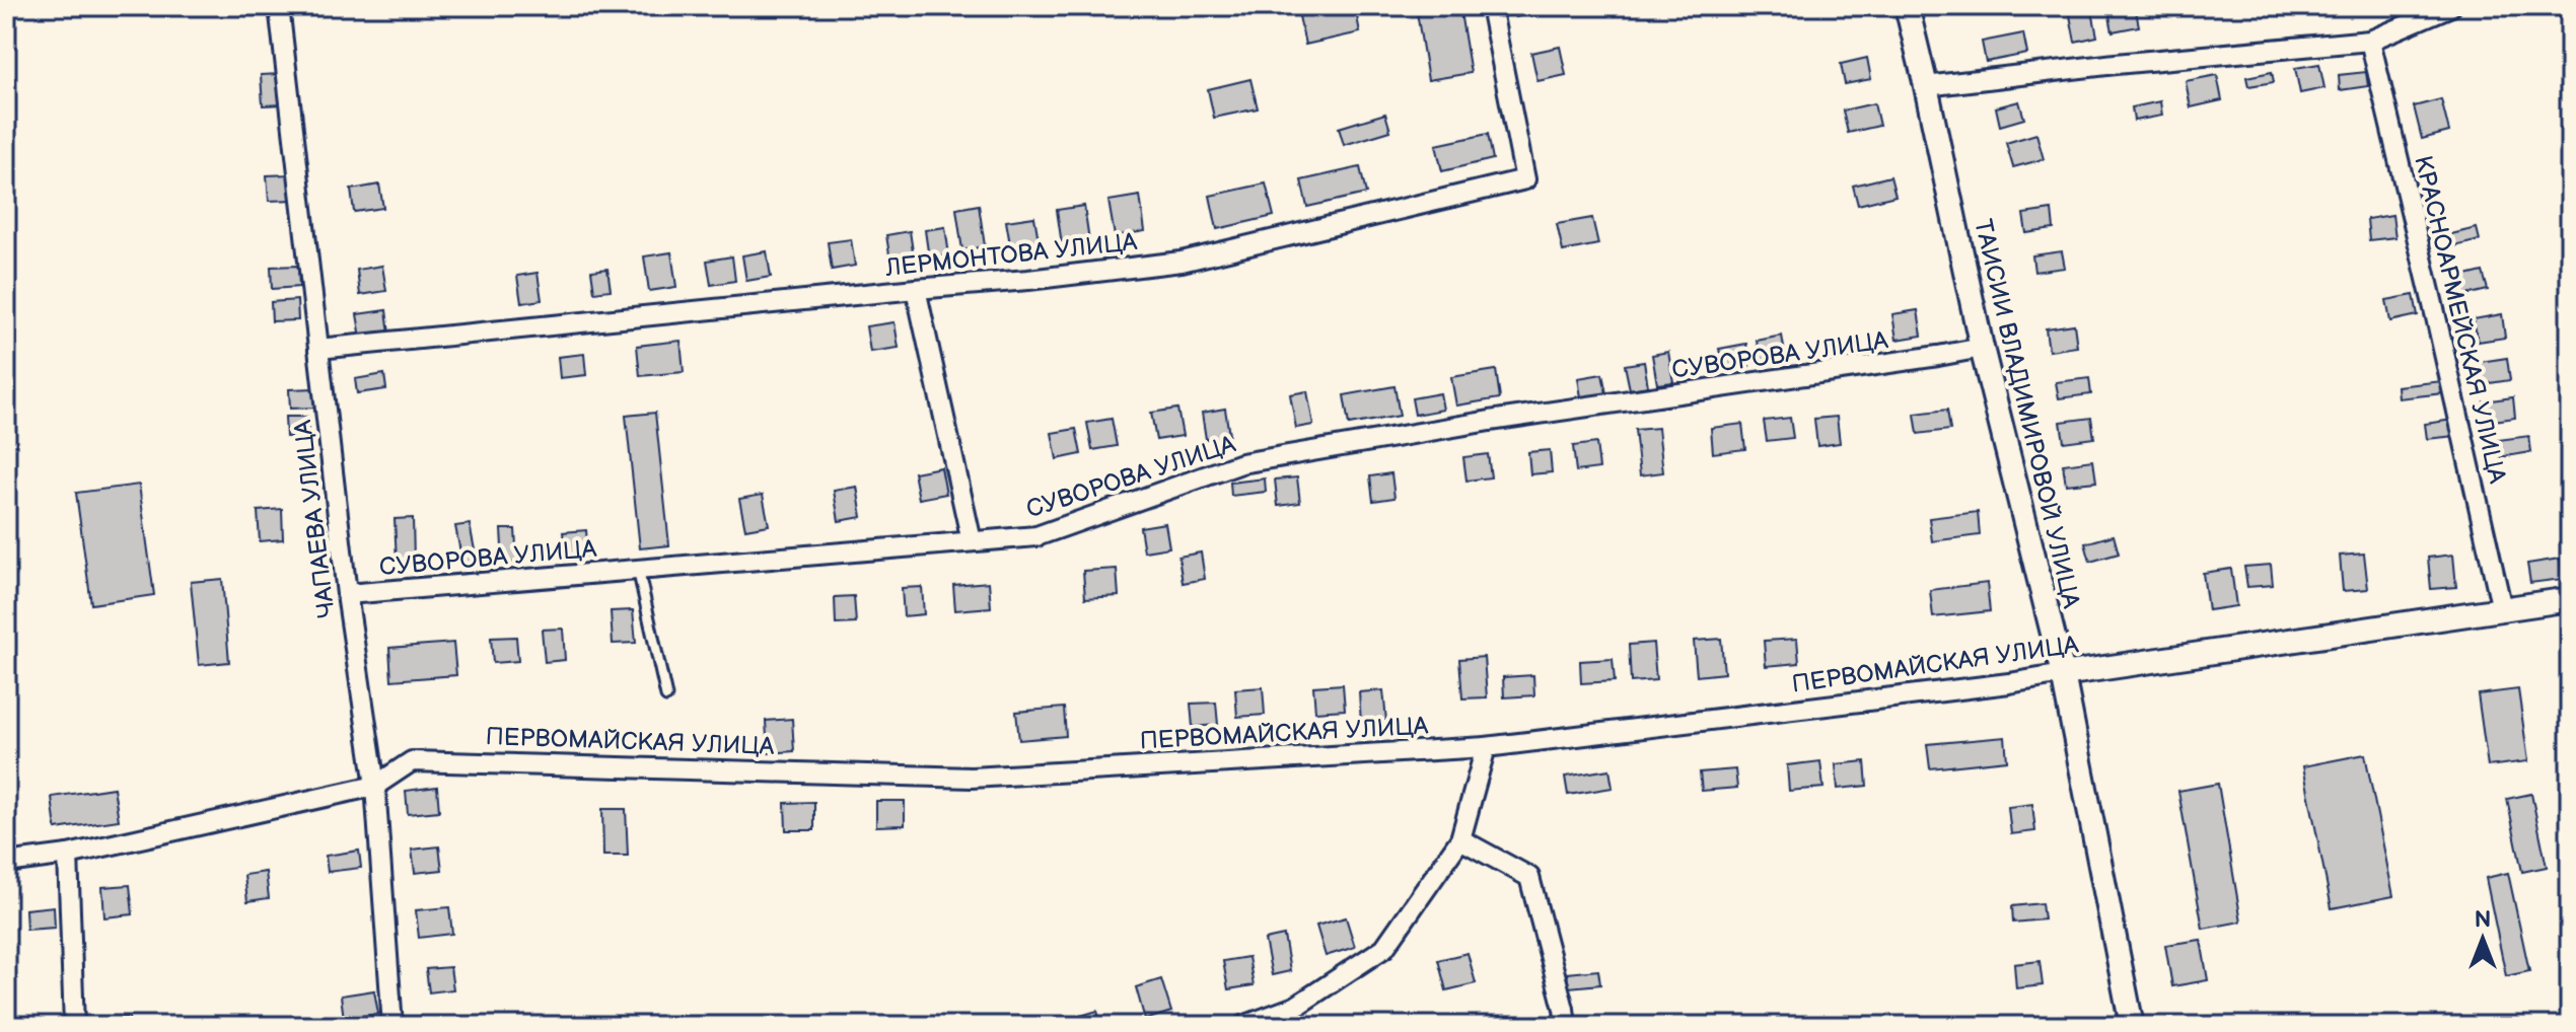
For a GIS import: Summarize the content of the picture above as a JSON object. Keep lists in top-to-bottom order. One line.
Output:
{"streets":{"street":["ЛЕРМОНТОВА УЛИЦА","КРАСНОАРМЕЙСКАЯ УЛИЦА","СУВОРОВА УЛИЦА","ТАИСИИ ВЛАДИМИРОВОЙ УЛИЦА","ЧАПАЕВА УЛИЦА","ПЕРВОМАЙСКАЯ УЛИЦА"]},"crossings":[["ЛЕРМОНТОВА УЛИЦА","ЧАПАЕВА УЛИЦА"],["КРАСНОАРМЕЙСКАЯ УЛИЦА","ПЕРВОМАЙСКАЯ УЛИЦА"],["СУВОРОВА УЛИЦА","ТАИСИИ ВЛАДИМИРОВОЙ УЛИЦА"],["СУВОРОВА УЛИЦА","ЧАПАЕВА УЛИЦА"],["ТАИСИИ ВЛАДИМИРОВОЙ УЛИЦА","ПЕРВОМАЙСКАЯ УЛИЦА"],["ЧАПАЕВА УЛИЦА","ПЕРВОМАЙСКАЯ УЛИЦА"]],"north":"top"}
